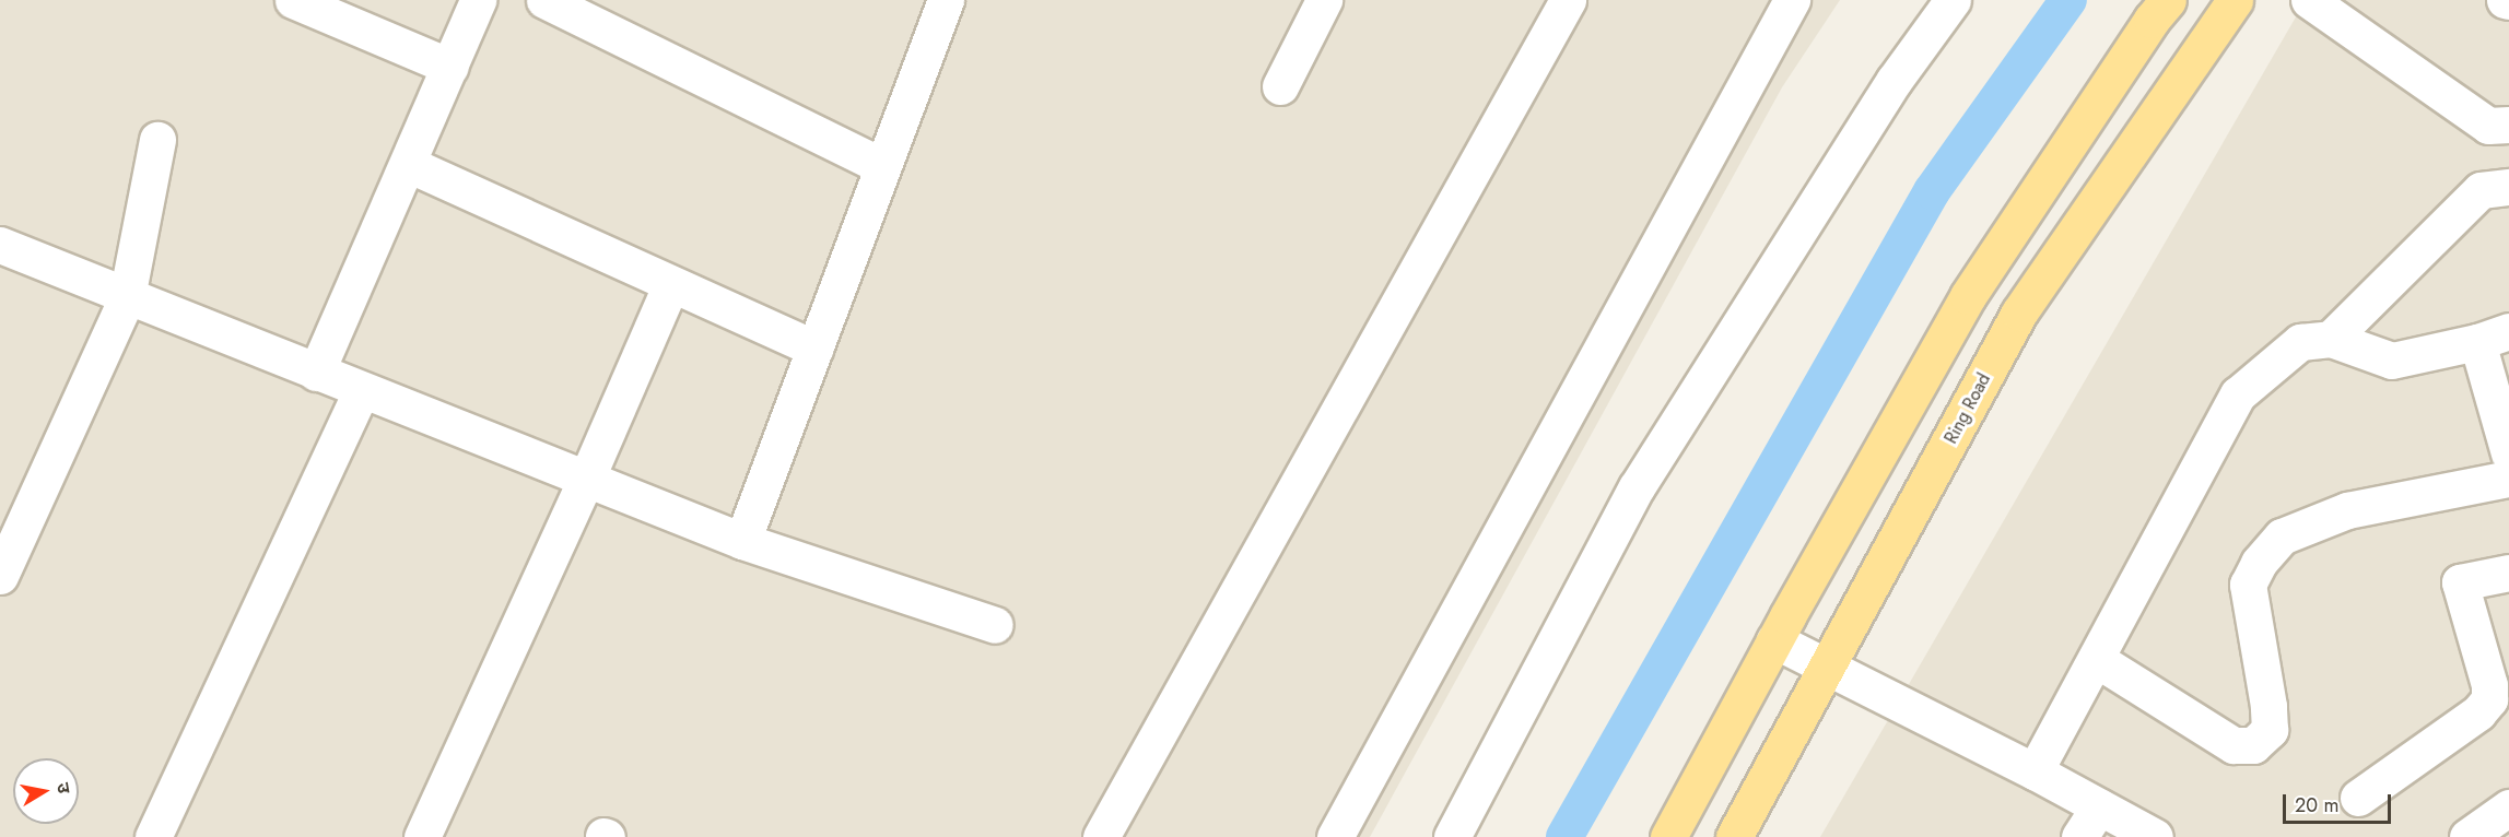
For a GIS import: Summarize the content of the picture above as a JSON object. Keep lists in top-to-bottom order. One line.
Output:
{"streets":{"main road":["Ring Road"]},"scale_bar":"20 m","north":"right"}
